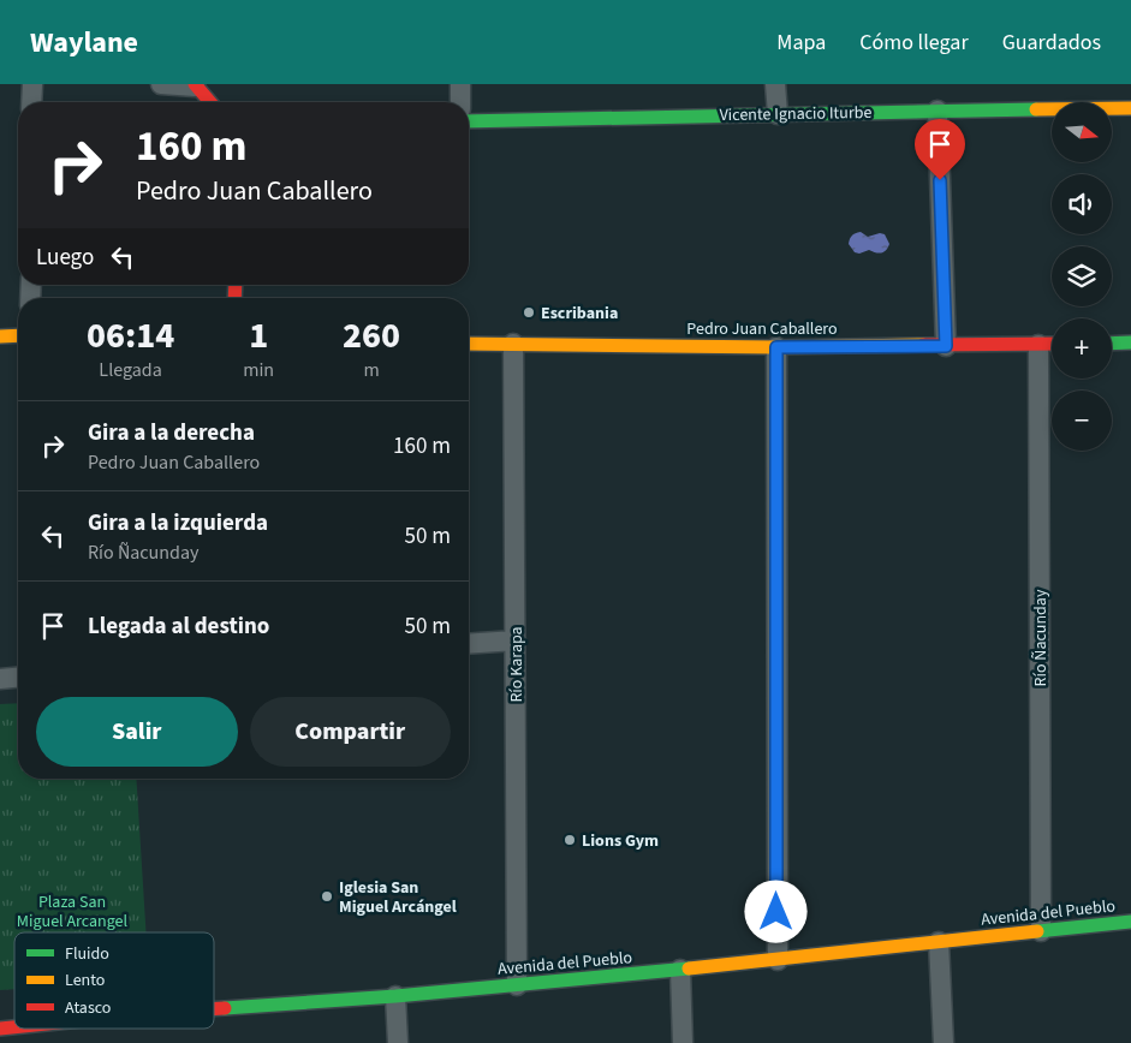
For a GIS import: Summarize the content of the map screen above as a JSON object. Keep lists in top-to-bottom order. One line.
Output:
{"streets":{"street":["Vicente Ignacio Iturbe","Pedro Juan Caballero","Río Ñacunday","Río Karapa","Avenida del Pueblo"]},"crossings":[["Pedro Juan Caballero","Río Ñacunday"],["Pedro Juan Caballero","Río Karapa"],["Río Ñacunday","Avenida del Pueblo"],["Río Karapa","Avenida del Pueblo"]],"parks":["Plaza San Miguel Arcangel"],"places":["Escribania","Lions Gym","Iglesia San Miguel Arcángel"],"legend":["Fluido","Lento","Atasco"],"north":"right","page":{"header":"Waylane","nav":["Mapa","Cómo llegar","Guardados"],"map_buttons":["+","−"],"turn":["160 m","Pedro Juan Caballero"],"then":"Luego","eta":["06:14","Llegada","1","min","260","m"],"list":[{"name":"Gira a la derecha","note":"Pedro Juan Caballero","value":"160 m"},{"name":"Gira a la izquierda","note":"Río Ñacunday","value":"50 m"},{"name":"Llegada al destino","value":"50 m"}],"buttons":["Salir","Compartir"]}}
